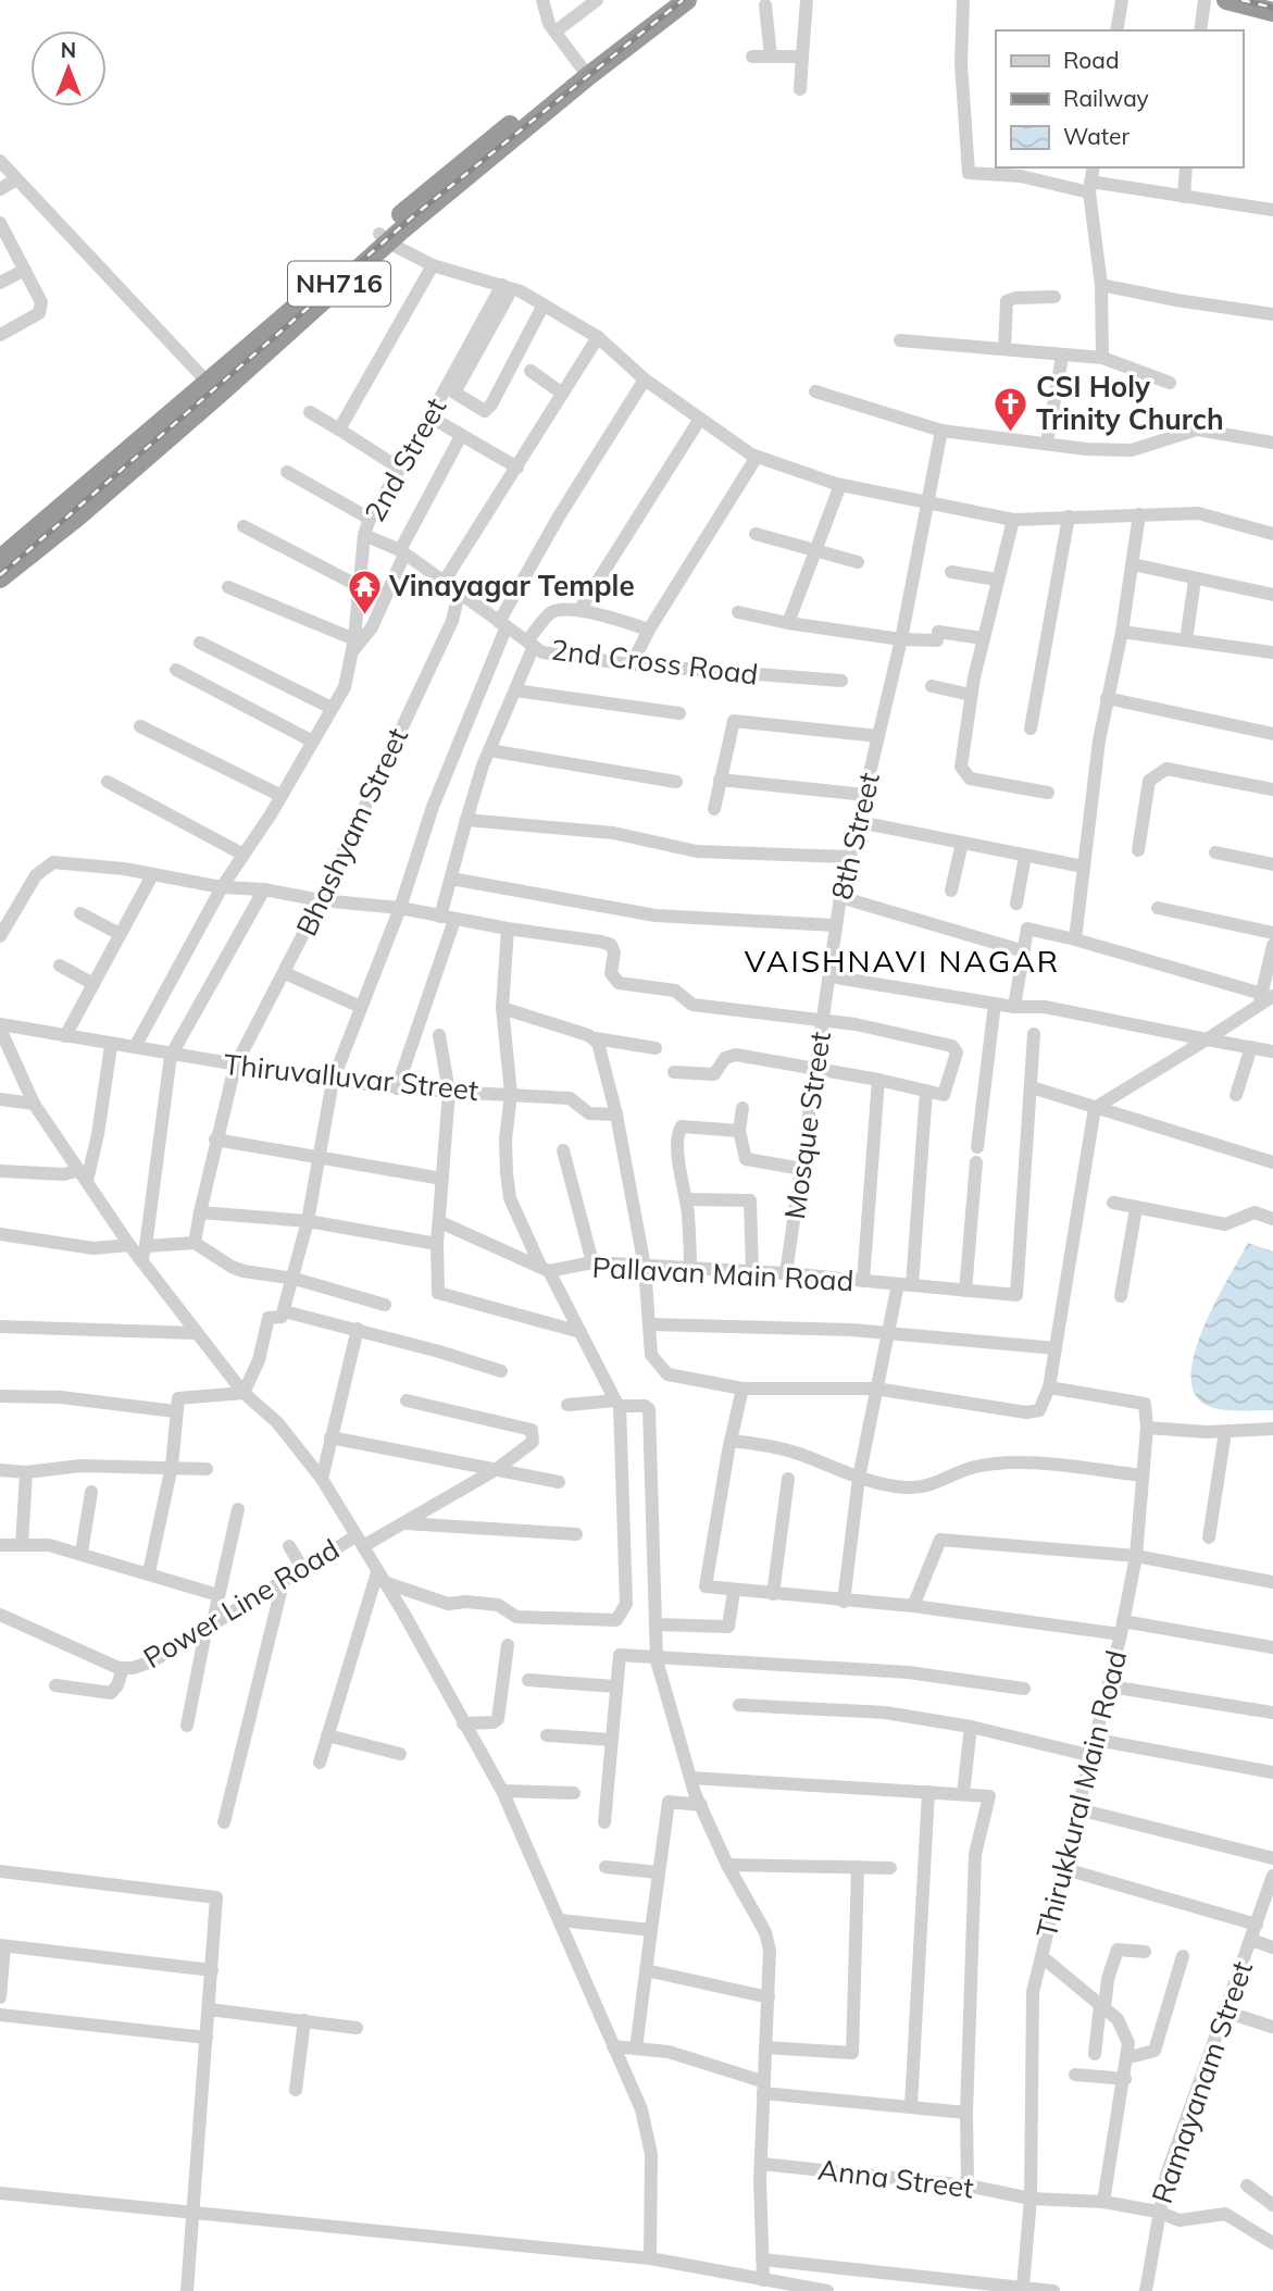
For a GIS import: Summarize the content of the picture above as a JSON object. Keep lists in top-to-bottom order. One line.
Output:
{"streets":{"highway":["NH716"],"street":["2nd Street","2nd Cross Road","Bhashyam Street","8th Street","Thiruvalluvar Street","Mosque Street","Pallavan Main Road","Power Line Road","Thirukkural Main Road","Ramayanam Street","Anna Street"]},"crossings":[["2nd Street","2nd Cross Road"],["2nd Street","Thiruvalluvar Street"],["2nd Cross Road","Bhashyam Street"],["Bhashyam Street","Thiruvalluvar Street"],["8th Street","Mosque Street"],["Mosque Street","Pallavan Main Road"],["Thirukkural Main Road","Anna Street"],["Ramayanam Street","Anna Street"]],"districts":["VAISHNAVI NAGAR"],"places":{"church":["CSI Holy Trinity Church"],"temple":["Vinayagar Temple"]},"legend":["Road","Railway","Water"],"north":"top"}
